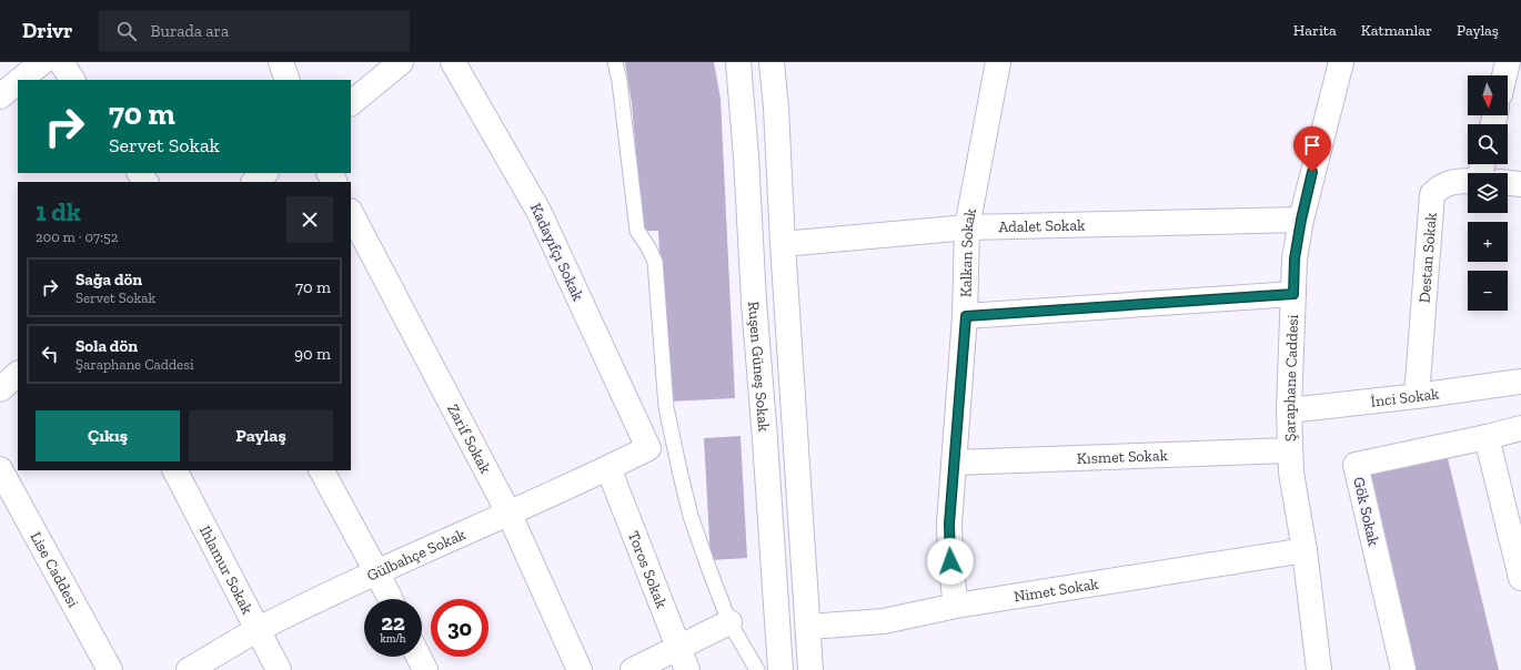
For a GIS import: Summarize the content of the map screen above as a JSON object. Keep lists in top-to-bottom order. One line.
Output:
{"streets":{"street":["Adalet Sokak","Kadayıfçı Sokak","Kalkan Sokak","Destan Sokak","Ruşen Güneş Sokak","Şaraphane Caddesi","İnci Sokak","Zarif Sokak","Kısmet Sokak","Gök Sokak","Gülbahçe Sokak","Toros Sokak","Lise Caddesi","Ihlamur Sokak","Nimet Sokak"]},"crossings":[["Adalet Sokak","Kalkan Sokak"],["Adalet Sokak","Ruşen Güneş Sokak"],["Adalet Sokak","Şaraphane Caddesi"],["Kadayıfçı Sokak","Gülbahçe Sokak"],["Kalkan Sokak","Kısmet Sokak"],["Kalkan Sokak","Nimet Sokak"],["Destan Sokak","İnci Sokak"],["Ruşen Güneş Sokak","Nimet Sokak"],["Şaraphane Caddesi","İnci Sokak"],["Şaraphane Caddesi","Kısmet Sokak"],["Şaraphane Caddesi","Nimet Sokak"],["Zarif Sokak","Gülbahçe Sokak"],["Gülbahçe Sokak","Toros Sokak"],["Gülbahçe Sokak","Ihlamur Sokak"]],"north":"bottom","page":{"header":"Drivr","search":"Burada ara","nav":["Harita","Katmanlar","Paylaş"],"map_buttons":["+","−"],"turn":["70 m","Servet Sokak"],"heading":["1 dk","200 m · 07:52"],"list":[{"name":"Sağa dön","note":"Servet Sokak","value":"70 m"},{"name":"Sola dön","note":"Şaraphane Caddesi","value":"90 m"}],"buttons":["Çıkış","Paylaş"],"speed":"22 km/h","limit":"30"}}
